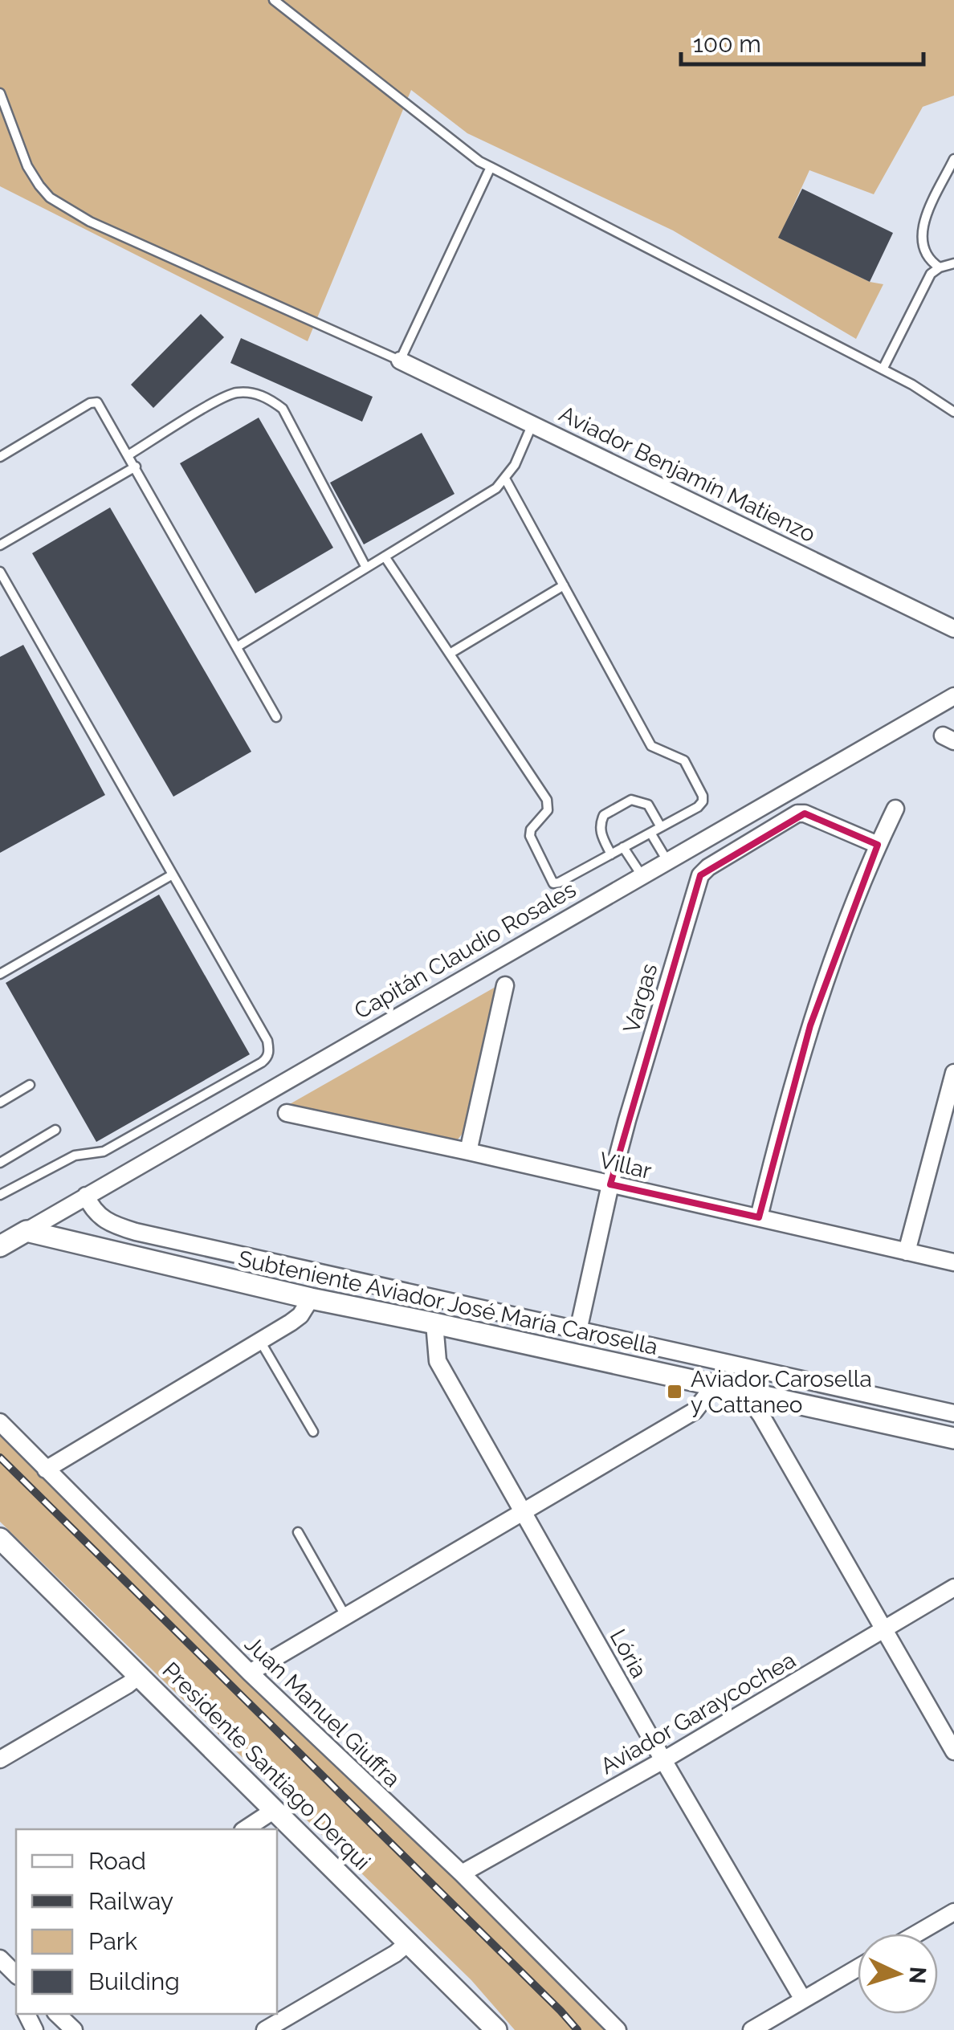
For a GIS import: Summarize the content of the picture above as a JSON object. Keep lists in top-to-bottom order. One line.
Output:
{"streets":{"street":["Aviador Benjamín Matienzo","Capitán Claudio Rosales","Vargas","Villar","Subteniente Aviador José María Carosella","Lória","Juan Manuel Giuffra","Aviador Garaycochea","Presidente Santiago Derqui"]},"crossings":[["Capitán Claudio Rosales","Subteniente Aviador José María Carosella"],["Vargas","Villar"],["Subteniente Aviador José María Carosella","Lória"],["Lória","Aviador Garaycochea"],["Juan Manuel Giuffra","Aviador Garaycochea"]],"places":{"transit":["Aviador Carosella y Cattaneo"]},"legend":["Road","Railway","Park","Building"],"scale_bar":"100 m","north":"right"}
